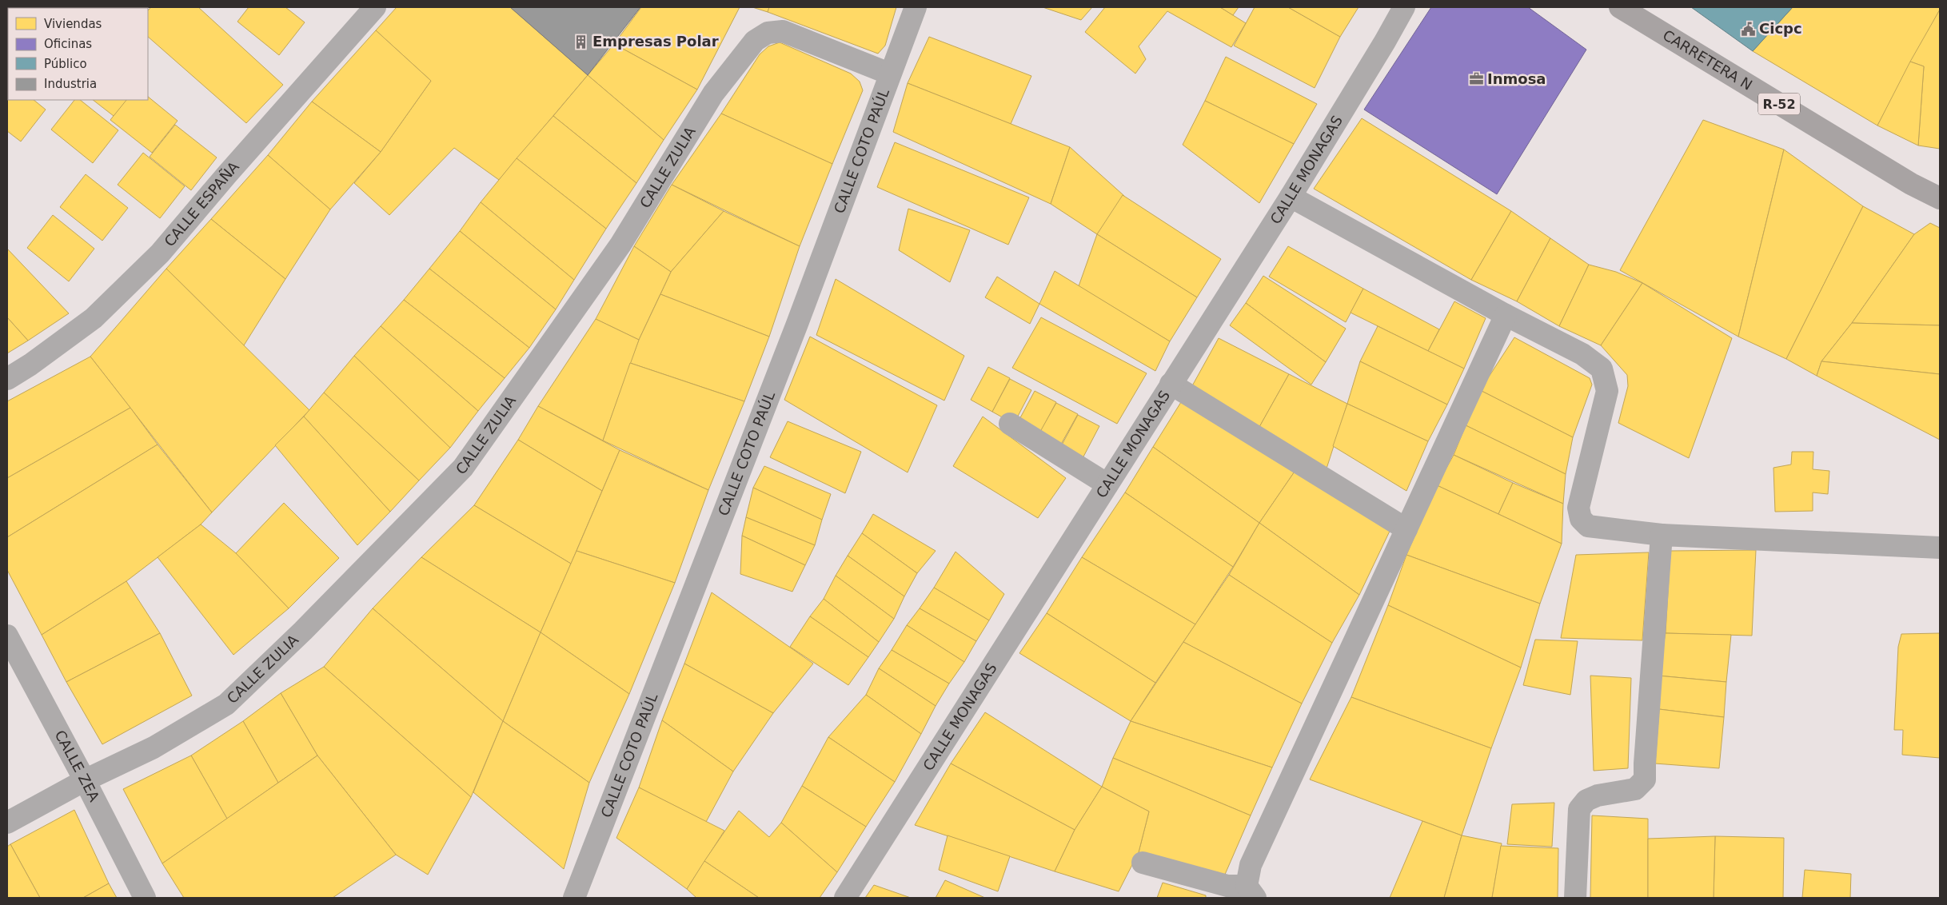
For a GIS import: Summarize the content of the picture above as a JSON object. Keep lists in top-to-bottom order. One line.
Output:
{"streets":{"main road":["CARRETERA N","R-52"],"street":["CALLE COTO PAÚL","CALLE ZULIA","CALLE MONAGAS","CALLE ESPAÑA","CALLE ZEA"]},"crossings":[["CALLE COTO PAÚL","CALLE ZULIA"],["CALLE ZULIA","CALLE ZEA"]],"places":{"public building":["Cicpc"],"building":["Empresas Polar"],"office":["Inmosa"]},"legend":["Viviendas","Oficinas","Público","Industria"]}
